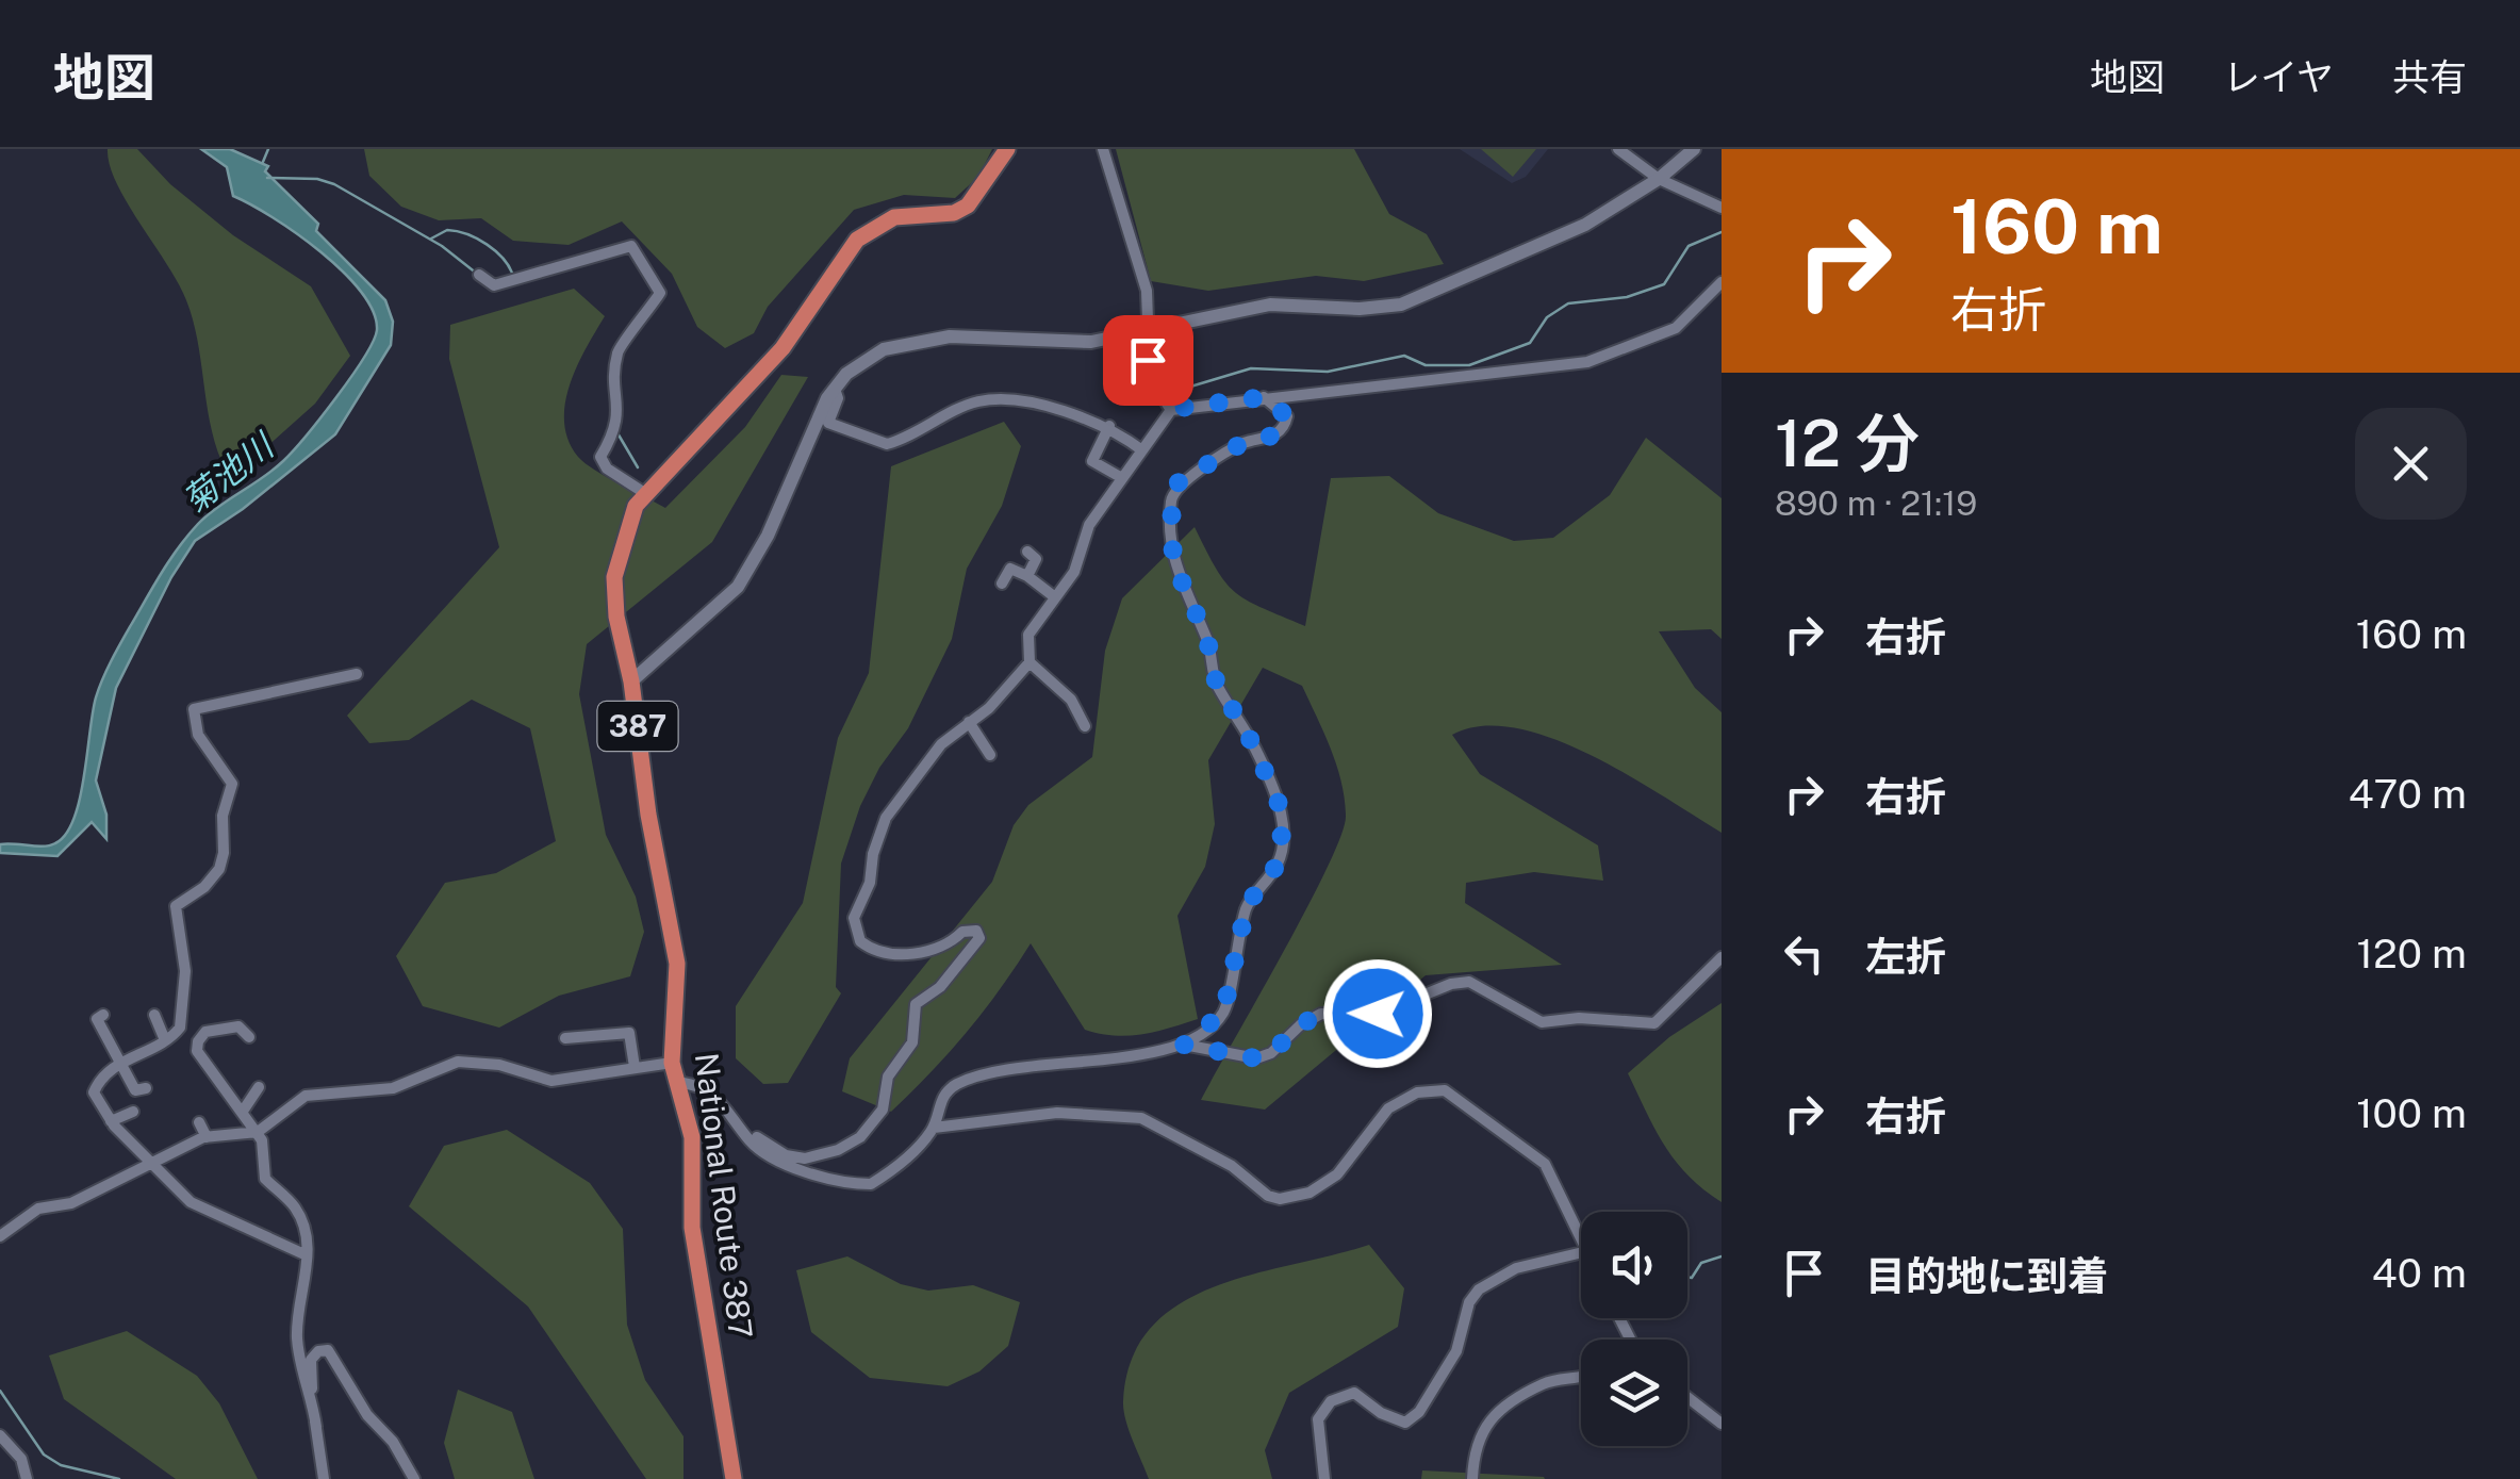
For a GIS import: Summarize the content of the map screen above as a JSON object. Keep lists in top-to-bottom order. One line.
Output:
{"streets":{"highway":["387","National Route 387"]},"water":["菊池川"],"page":{"header":"地図","nav":["地図","レイヤ","共有"],"turn":["160 m","右折"],"heading":["12 分","890 m · 21:19"],"list":[{"name":"右折","value":"160 m"},{"name":"右折","value":"470 m"},{"name":"左折","value":"120 m"},{"name":"右折","value":"100 m"},{"name":"目的地に到着","value":"40 m"}]}}
